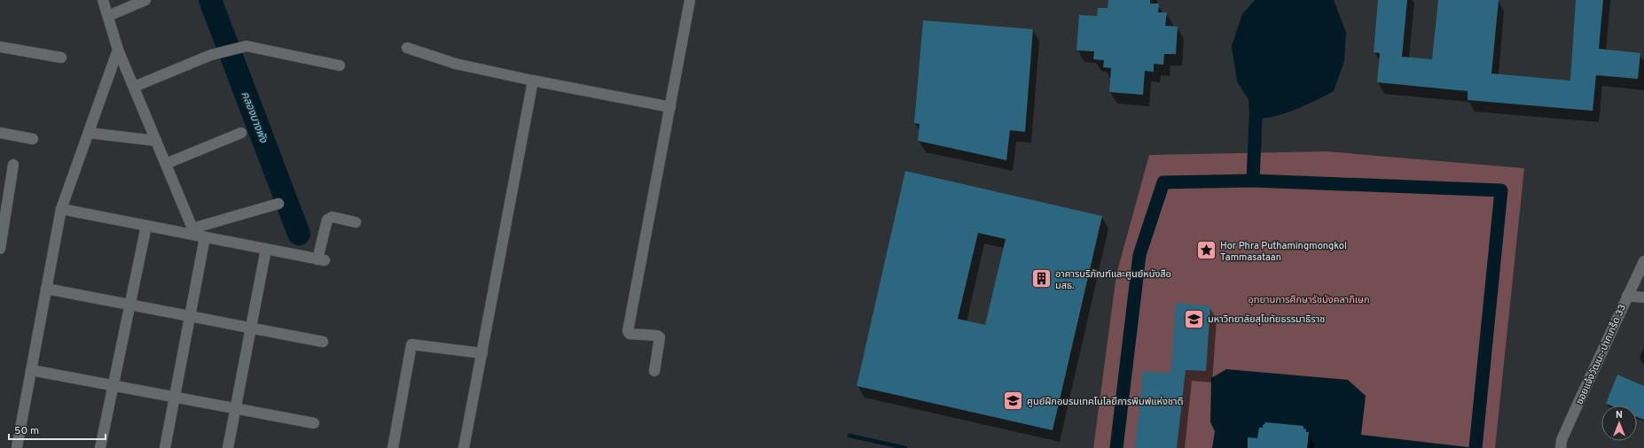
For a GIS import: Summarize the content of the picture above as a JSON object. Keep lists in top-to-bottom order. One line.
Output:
{"streets":{"street":["ซอยแจ้งวัฒนะ-ปากเกร็ด 33"]},"water":["คลองบางพัง"],"parks":["อุทยานการศึกษารัชมังคลาภิเษก"],"places":{"place":["Hor Phra Puthamingmongkol Tammasataan"],"building":["อาคารบริภัณฑ์และศูนย์หนังสือ มสธ."],"school or university":["มหาวิทยาลัยสุโขทัยธรรมาธิราช","ศูนย์ฝึกอบรมเทคโนโลยีการพิมพ์แห่งชาติ"]},"scale_bar":"50 m","north":"top"}
